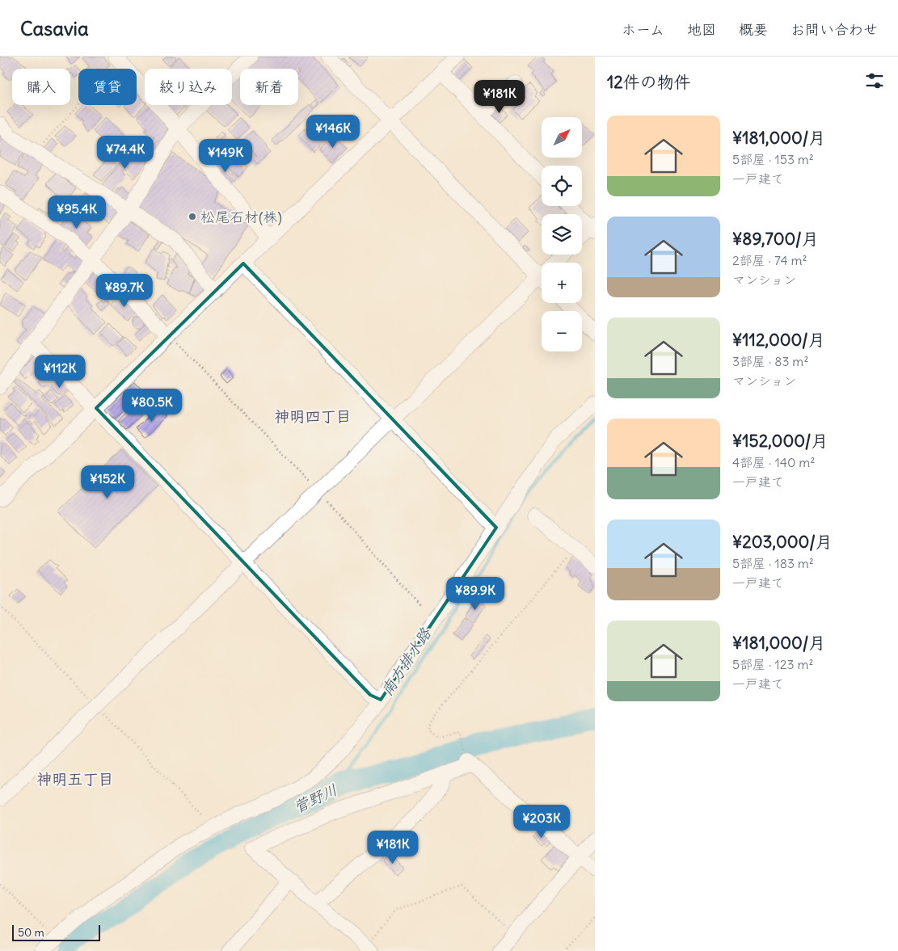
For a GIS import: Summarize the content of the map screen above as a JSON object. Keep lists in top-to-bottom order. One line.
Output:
{"districts":["神明四丁目","神明五丁目"],"water":["南方排水路","菅野川"],"places":["松尾石材(株)"],"scale_bar":"50 m","north":"top right","page":{"header":"Casavia","nav":["ホーム","地図","概要","お問い合わせ"],"heading":"12件の物件","chip":["購入","賃貸","絞り込み","新着"],"price":["¥181K","¥146K","¥74.4K","¥149K","¥95.4K","¥89.7K","¥112K","¥80.5K","¥152K","¥89.9K","¥203K","¥181K"],"list":[{"name":"¥181,000/月","note":"5部屋 · 153 m² · 一戸建て"},{"name":"¥89,700/月","note":"2部屋 · 74 m² · マンション"},{"name":"¥112,000/月","note":"3部屋 · 83 m² · マンション"},{"name":"¥152,000/月","note":"4部屋 · 140 m² · 一戸建て"},{"name":"¥203,000/月","note":"5部屋 · 183 m² · 一戸建て"},{"name":"¥181,000/月","note":"5部屋 · 123 m² · 一戸建て"}],"map_buttons":["+","−"],"scale":"50 m"}}
